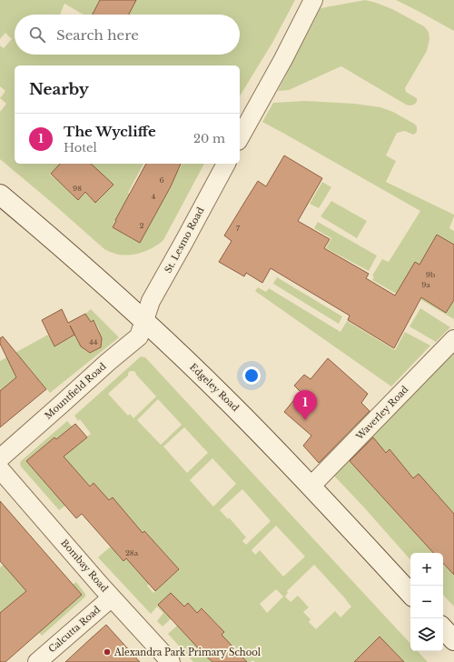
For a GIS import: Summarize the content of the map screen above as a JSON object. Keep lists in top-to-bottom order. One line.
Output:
{"streets":{"main road":["Edgeley Road"],"street":["St. Lesmo Road","Mountfield Road","Waverley Road","Bombay Road","Calcutta Road"]},"crossings":[["St. Lesmo Road","Edgeley Road"],["St. Lesmo Road","Mountfield Road"],["Edgeley Road","Mountfield Road"],["Edgeley Road","Waverley Road"],["Bombay Road","Calcutta Road"]],"places":["Alexandra Park Primary School"],"house_numbers":["6","98","4","2","7","9b","9a","44","28a"],"page":{"search":"Search here","heading":"Nearby","list":[{"mark":"1","name":"The Wycliffe","note":"Hotel","value":"20 m"}],"pins":"1","map_buttons":["+","−"]}}
